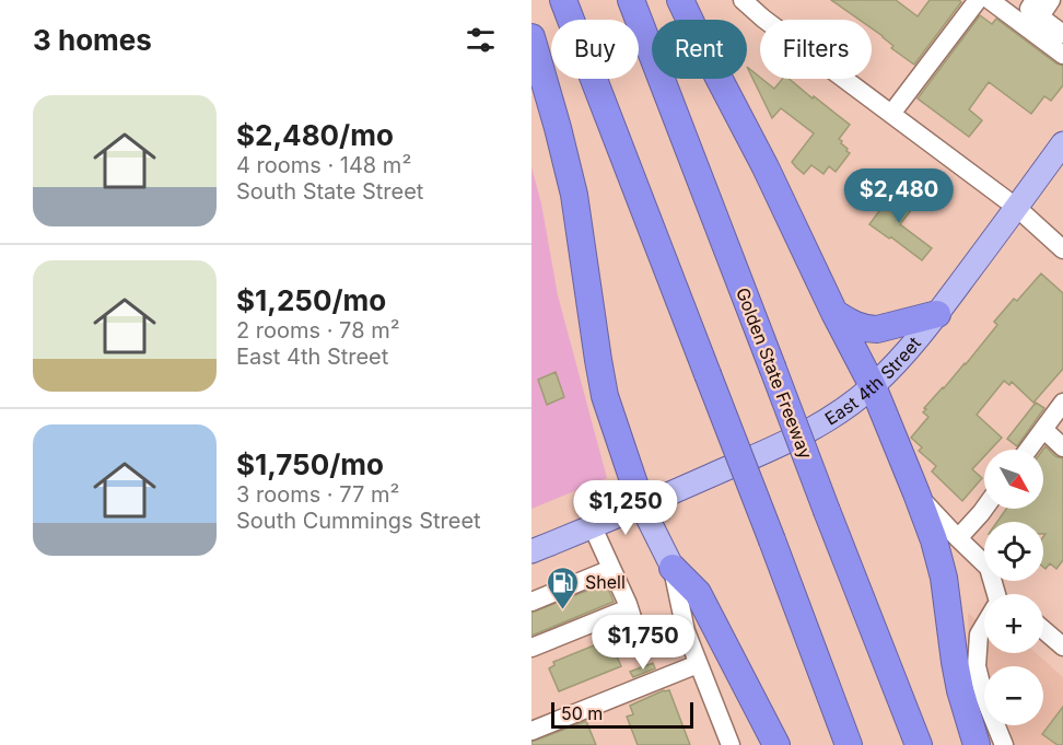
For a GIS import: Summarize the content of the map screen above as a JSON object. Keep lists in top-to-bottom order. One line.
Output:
{"streets":{"highway":["Golden State Freeway"],"main road":["East 4th Street"]},"places":{"fuel station":["Shell"]},"scale_bar":"50 m","north":"bottom right","page":{"heading":"3 homes","chip":["Buy","Rent","Filters"],"list":[{"name":"$2,480/mo","note":"4 rooms · 148 m² · South State Street"},{"name":"$1,250/mo","note":"2 rooms · 78 m² · East 4th Street"},{"name":"$1,750/mo","note":"3 rooms · 77 m² · South Cummings Street"}],"price":["$2,480","$1,250","$1,750"],"map_buttons":["+","−"],"scale":"50 m"}}
